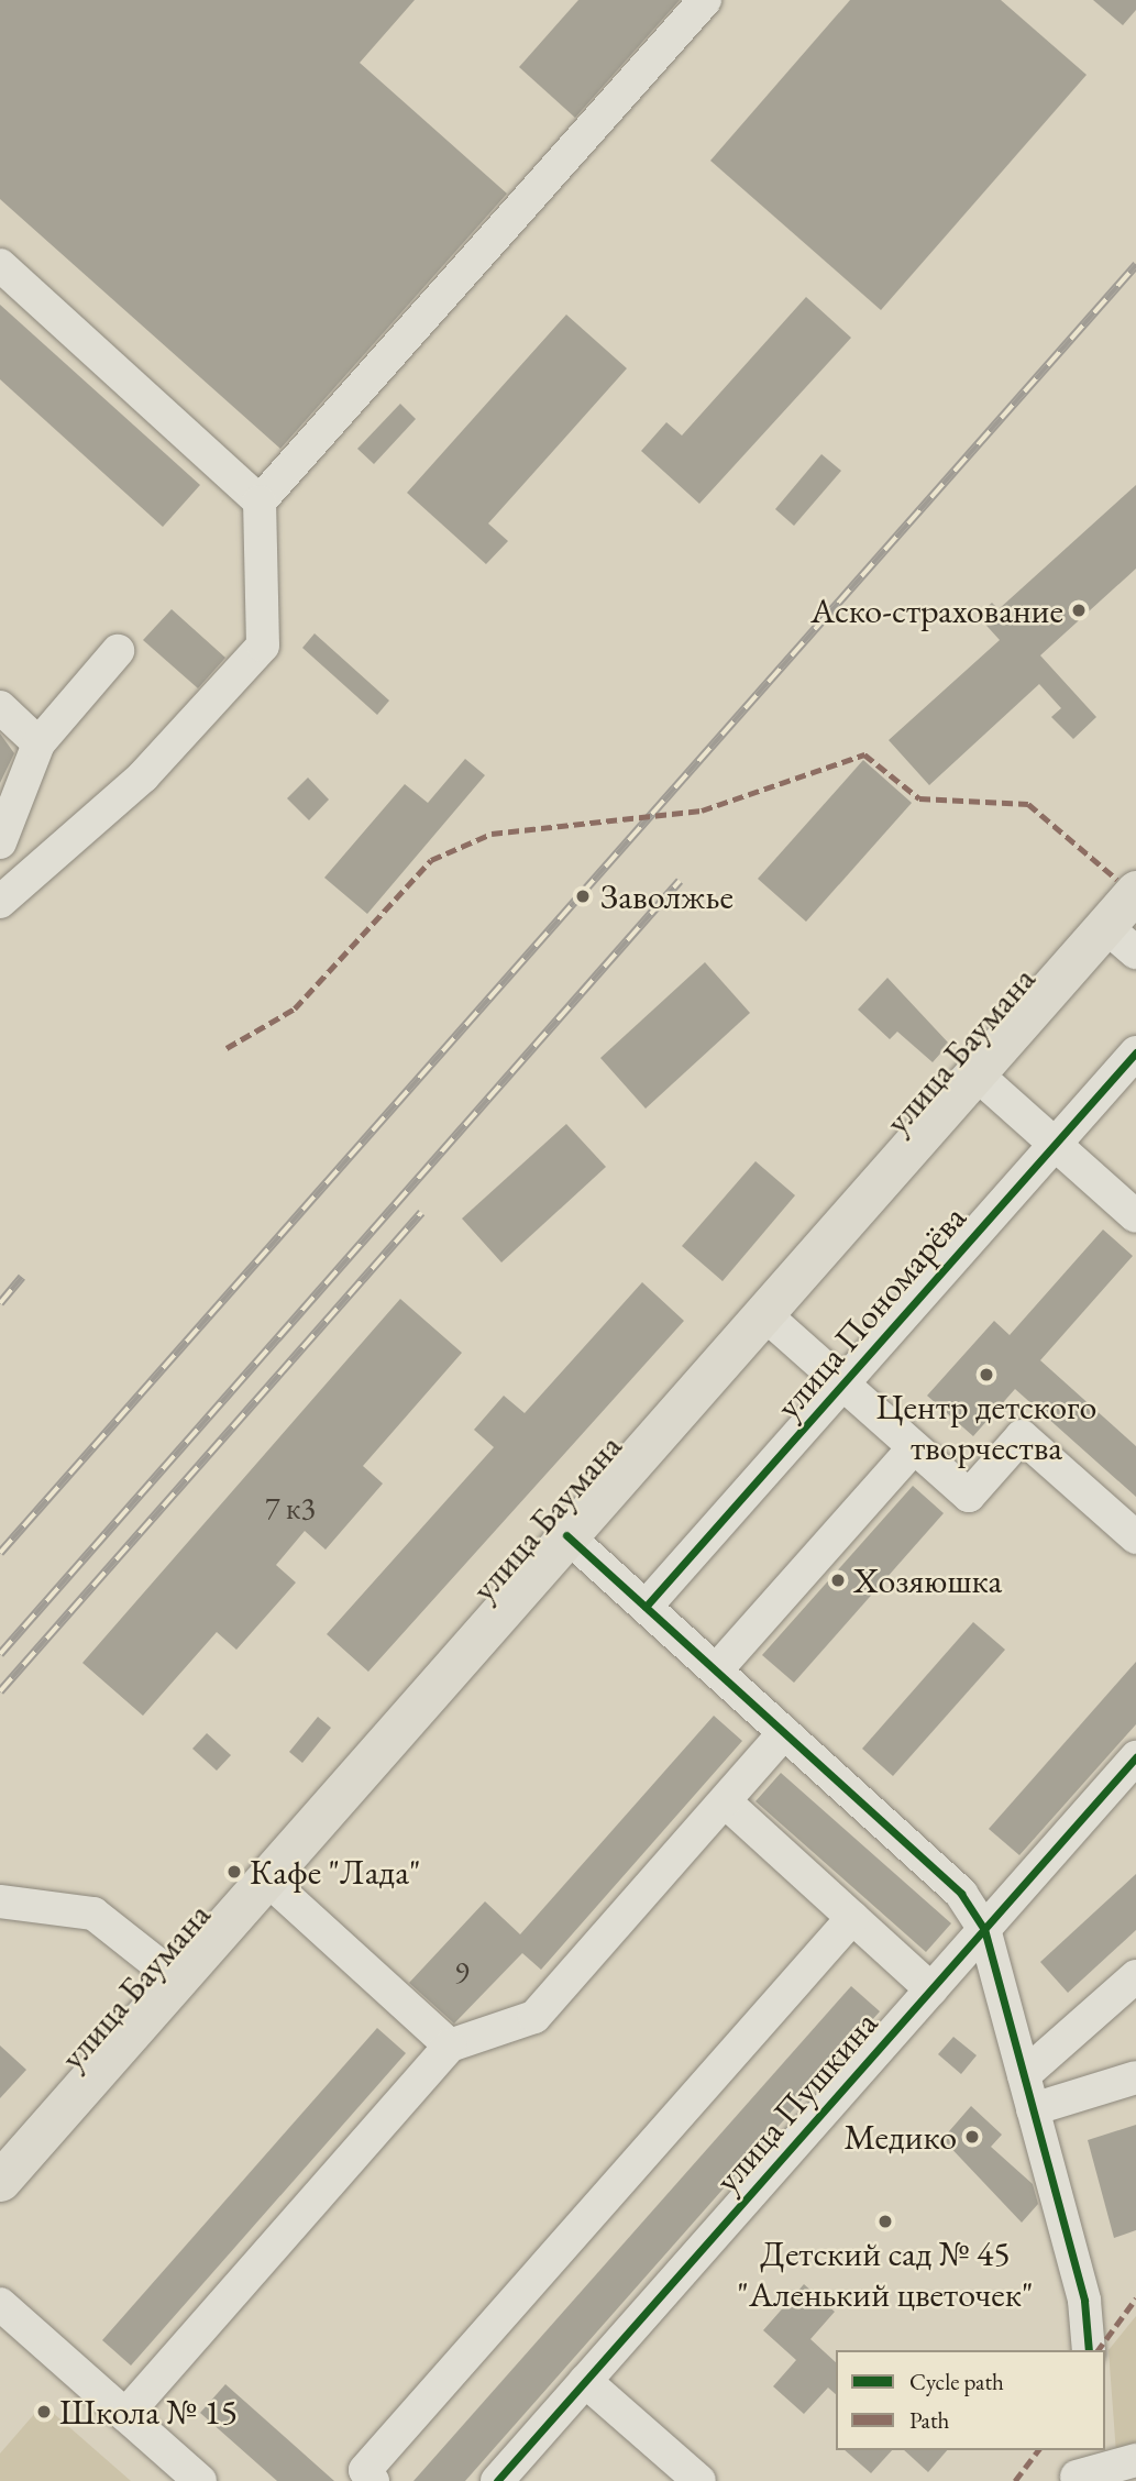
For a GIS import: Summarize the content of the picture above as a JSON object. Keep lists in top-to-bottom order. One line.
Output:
{"streets":{"main road":["улица Баумана"],"street":["улица Пономарёва","улица Пушкина"]},"places":["Аско-страхование","Заволжье","Центр детского творчества","Хозяюшка","Кафе \"Лада\"","Медико","Детский сад № 45 \"Аленький цветочек\"","Школа № 15"],"house_numbers":["7 к3","9"],"legend":["Cycle path","Path"]}
